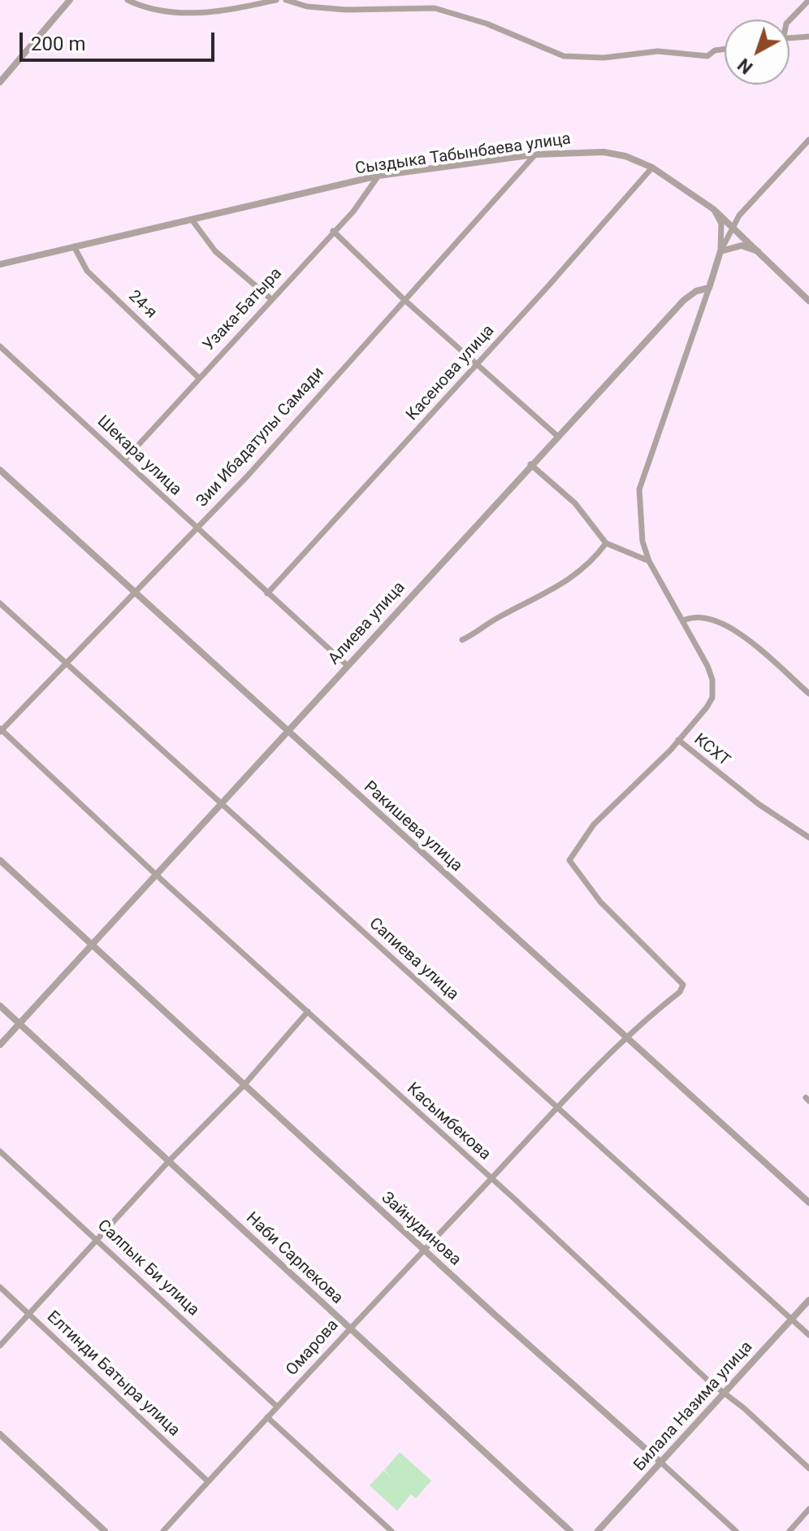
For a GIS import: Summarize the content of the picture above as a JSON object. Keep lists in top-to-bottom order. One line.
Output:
{"streets":{"street":["Сыздыка Табынбаева улица","24-я","Узака-Батыра","Касенова улица","Зии Ибадатулы Самади","Шекара улица","Алиева улица","КСХТ","Ракишева улица","Сапиева улица","Касымбекова","Зайнудинова","Наби Сарпекова","Салпык Би улица","Омарова","Елтинди Батыра улица","Билала Назима улица"]},"crossings":[["Сыздыка Табынбаева улица","24-я"],["Сыздыка Табынбаева улица","Узака-Батыра"],["Сыздыка Табынбаева улица","Касенова улица"],["Сыздыка Табынбаева улица","Зии Ибадатулы Самади"],["24-я","Узака-Батыра"],["Узака-Батыра","Шекара улица"],["Касенова улица","Шекара улица"],["Зии Ибадатулы Самади","Шекара улица"],["Зии Ибадатулы Самади","Ракишева улица"],["Зии Ибадатулы Самади","Сапиева улица"],["Зии Ибадатулы Самади","Касымбекова"],["Шекара улица","Алиева улица"],["Алиева улица","КСХТ"],["Алиева улица","Ракишева улица"],["Алиева улица","Сапиева улица"],["Алиева улица","Касымбекова"],["Алиева улица","Зайнудинова"],["Алиева улица","Наби Сарпекова"],["КСХТ","Омарова"],["Ракишева улица","Омарова"],["Сапиева улица","Омарова"],["Сапиева улица","Билала Назима улица"],["Касымбекова","Омарова"],["Касымбекова","Билала Назима улица"],["Зайнудинова","Омарова"],["Зайнудинова","Билала Назима улица"],["Наби Сарпекова","Омарова"],["Салпык Би улица","Омарова"],["Омарова","Елтинди Батыра улица"]],"scale_bar":"200 m","north":"bottom left"}
